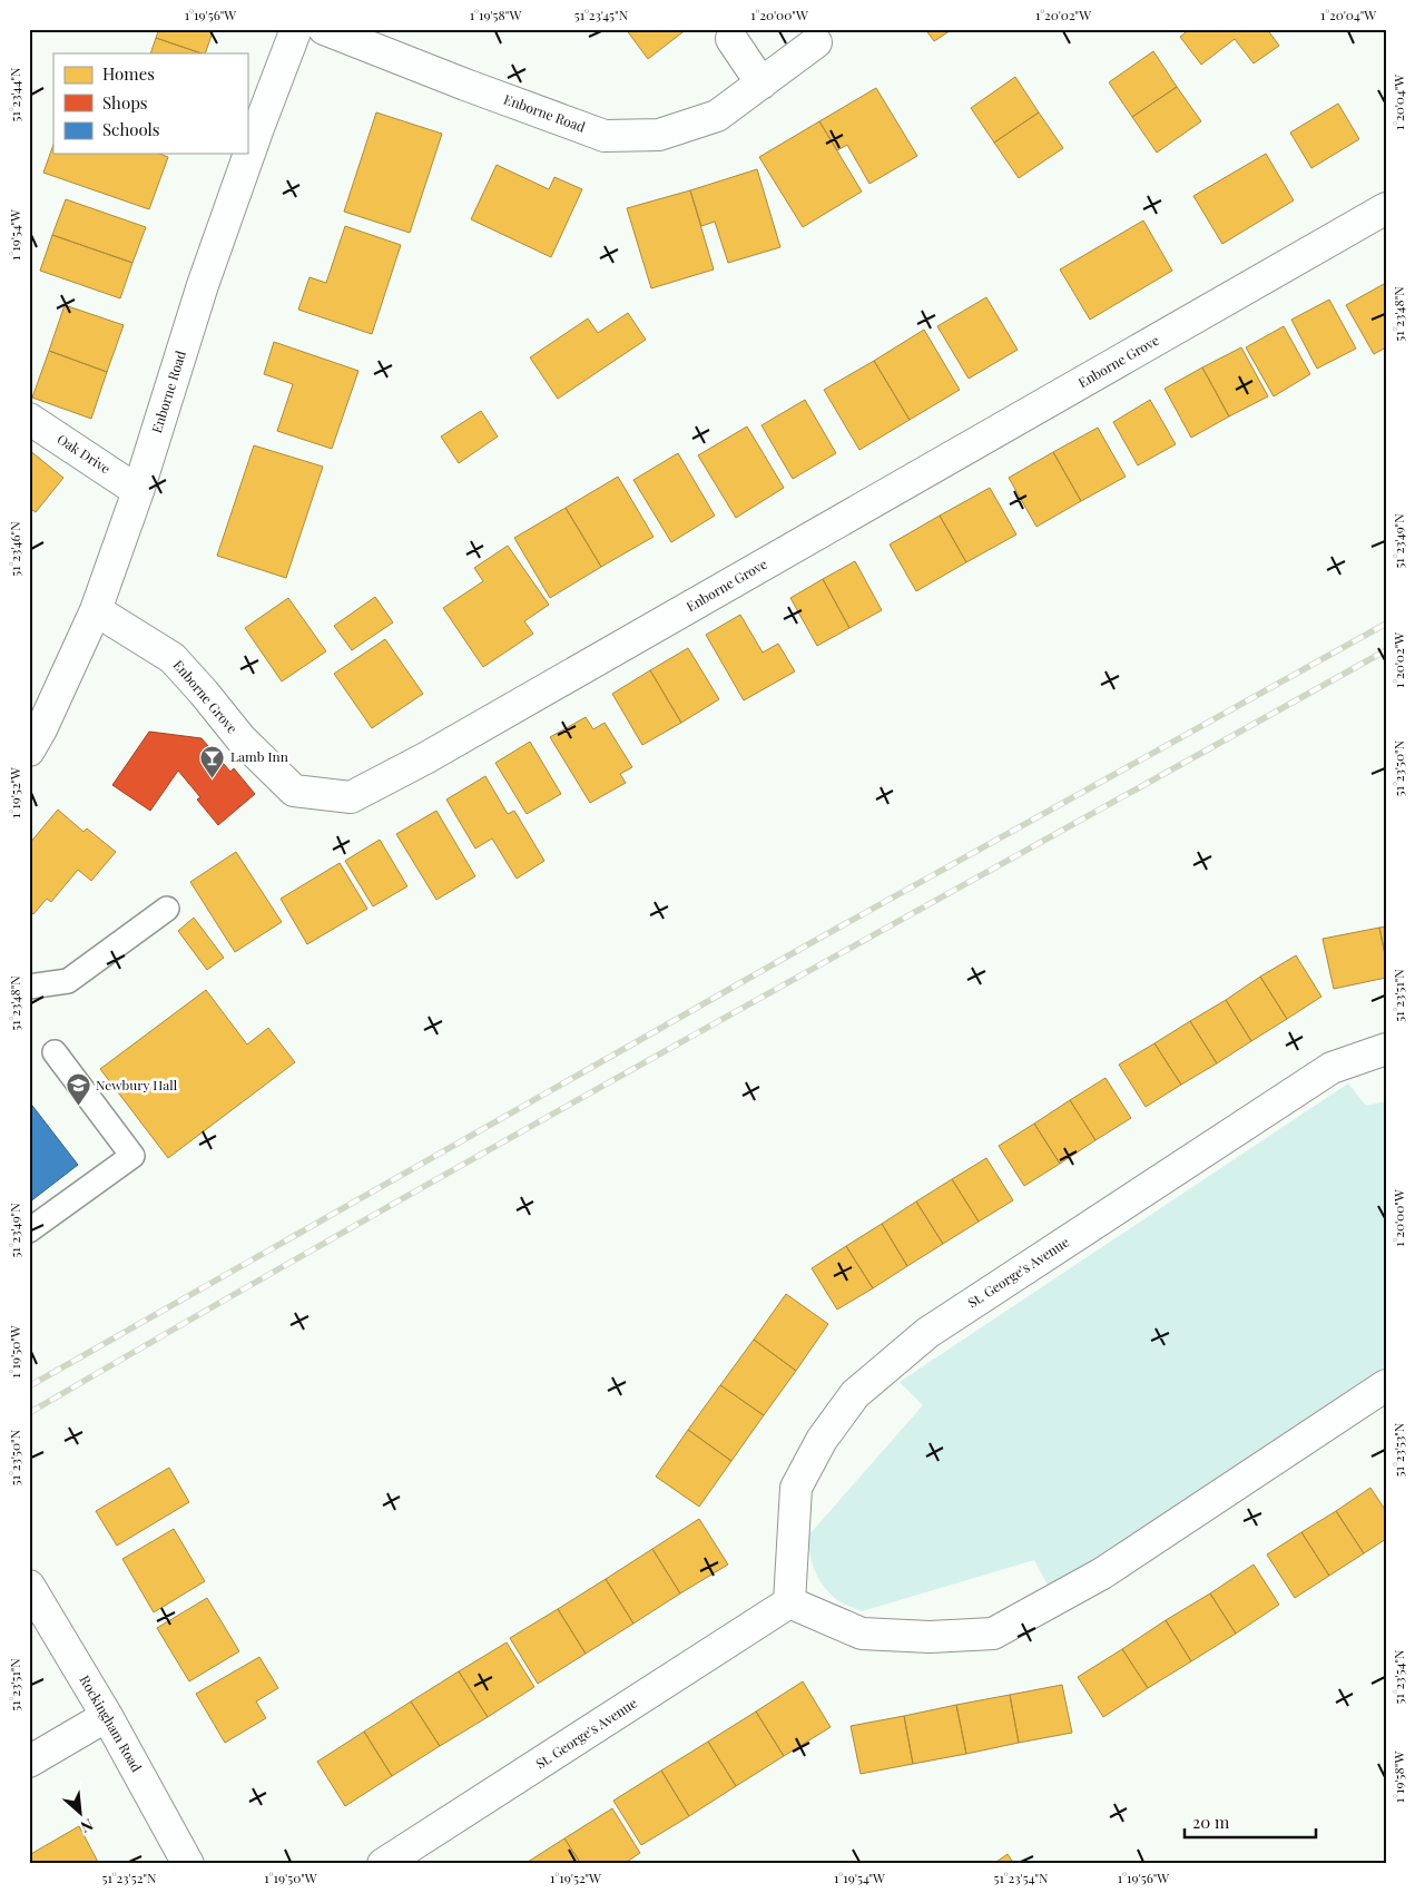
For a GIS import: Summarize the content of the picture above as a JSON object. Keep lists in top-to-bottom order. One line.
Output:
{"streets":{"street":["Enborne Road","Enborne Grove","Oak Drive","St. George's Avenue","Rockingham Road"]},"crossings":[["Enborne Road","Enborne Grove"],["Enborne Road","Oak Drive"]],"places":{"bar":["Lamb Inn"],"school or university":["Newbury Hall"]},"legend":["Homes","Shops","Schools"],"scale_bar":"20 m","north":"bottom right","coordinates":["1°19'56\"W","1°19'58\"W","51°23'45\"N","1°20'00\"W","1°20'02\"W","1°20'04\"W","51°23'44\"N","1°19'54\"W","51°23'48\"N","51°23'49\"N","51°23'46\"N","51°23'50\"N","1°19'52\"W","51°23'51\"N","1°19'50\"W","51°23'53\"N","51°23'54\"N","51°23'52\"N"]}
